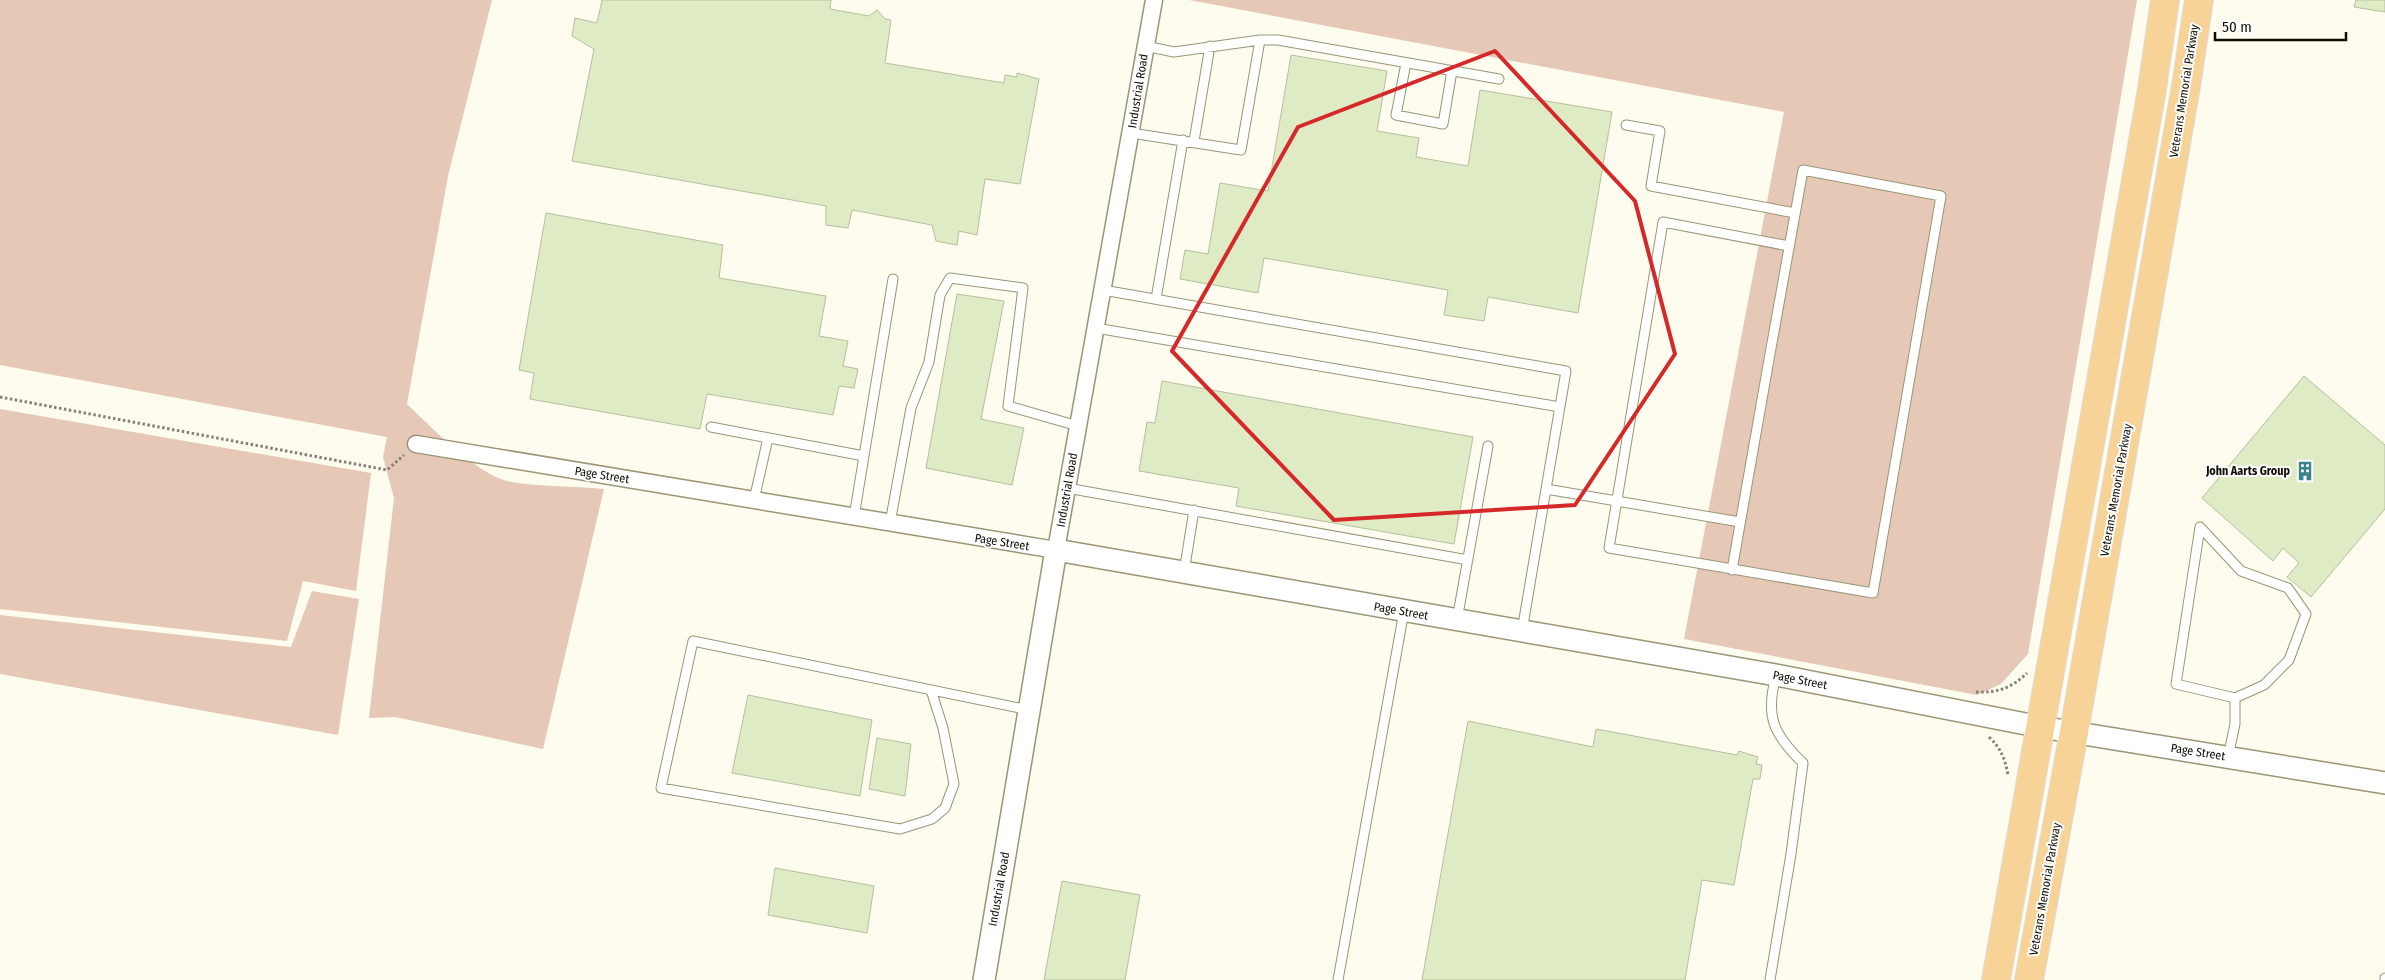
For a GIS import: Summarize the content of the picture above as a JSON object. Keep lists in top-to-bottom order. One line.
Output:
{"streets":{"highway":["Veterans Memorial Parkway"],"street":["Industrial Road","Page Street"]},"crossings":[["Industrial Road","Page Street"],["Veterans Memorial Parkway","Page Street"]],"places":{"building":["John Aarts Group"]},"scale_bar":"50 m"}
